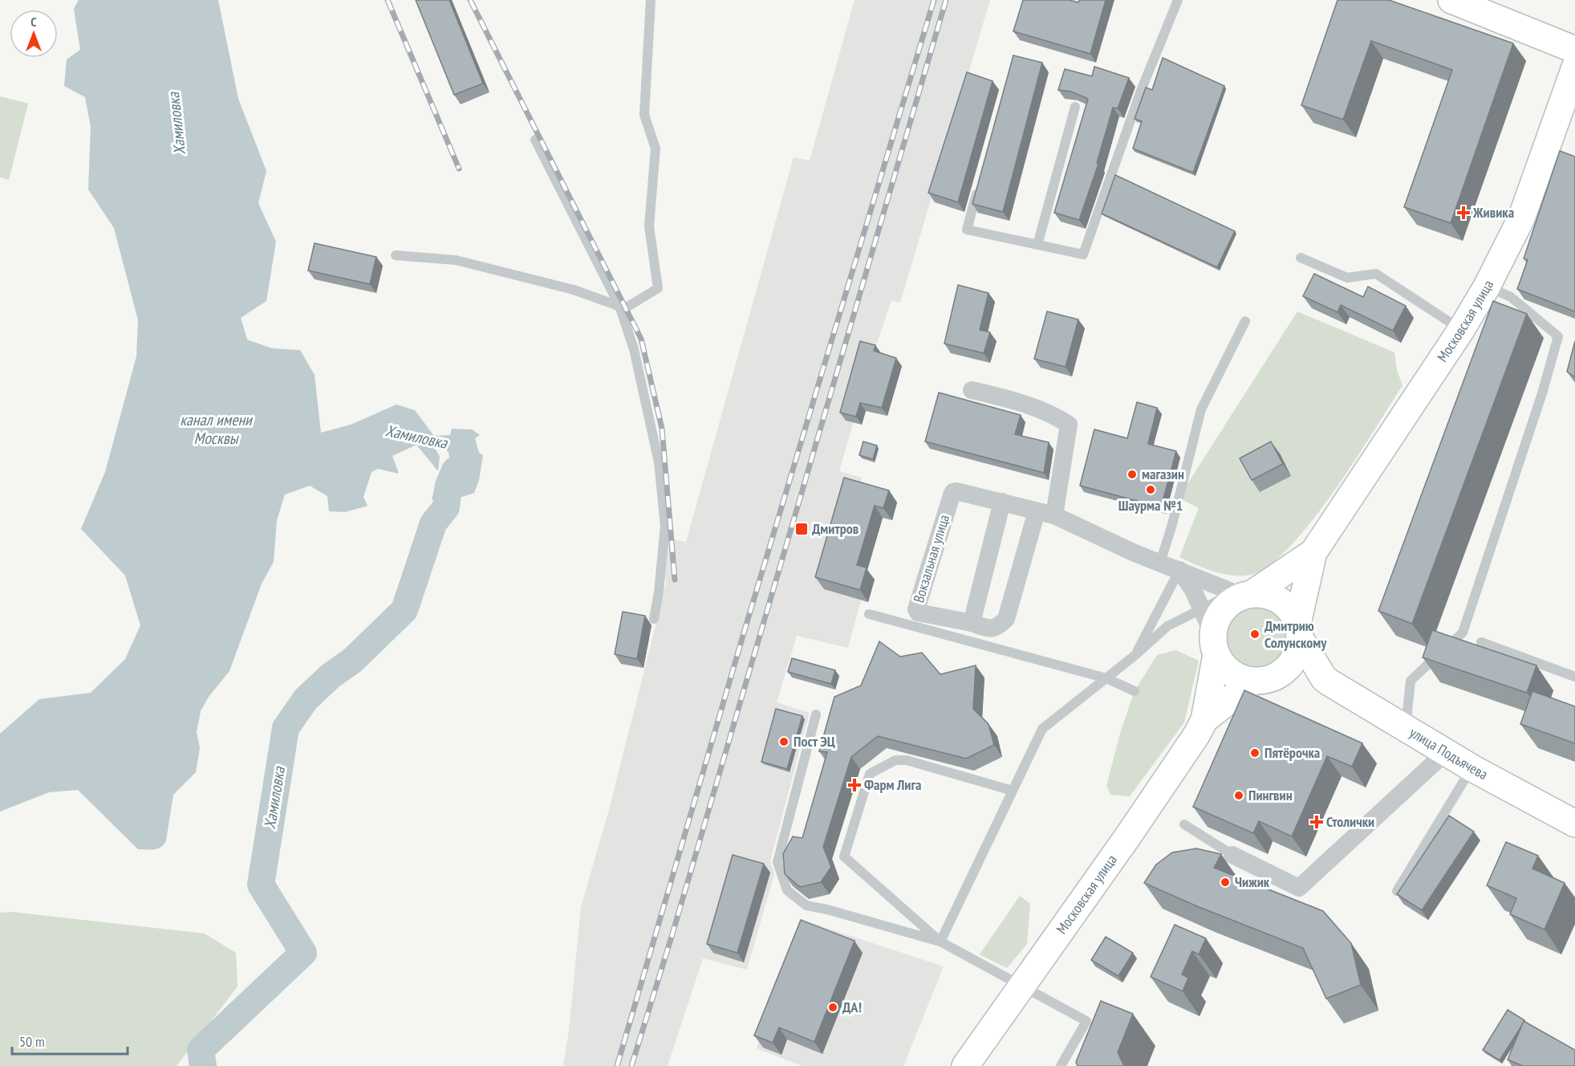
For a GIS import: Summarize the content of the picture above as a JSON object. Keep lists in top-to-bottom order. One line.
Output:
{"streets":{"main road":["Московская улица","улица Подъячева"],"street":["Вокзальная улица"]},"crossings":[["Московская улица","Вокзальная улица"],["Московская улица","улица Подъячева"],["Вокзальная улица","улица Подъячева"]],"water":["Хамиловка","канал имени Москвы"],"places":{"health":["Живика","Фарм Лига","Столички"],"other":["магазин","Шаурма №1","Дмитрию Солунскому","Пост ЭЦ","Пятёрочка","Пингвин","Чижик","ДА!"],"transit":["Дмитров"]},"scale_bar":"50 m","north":"top"}
